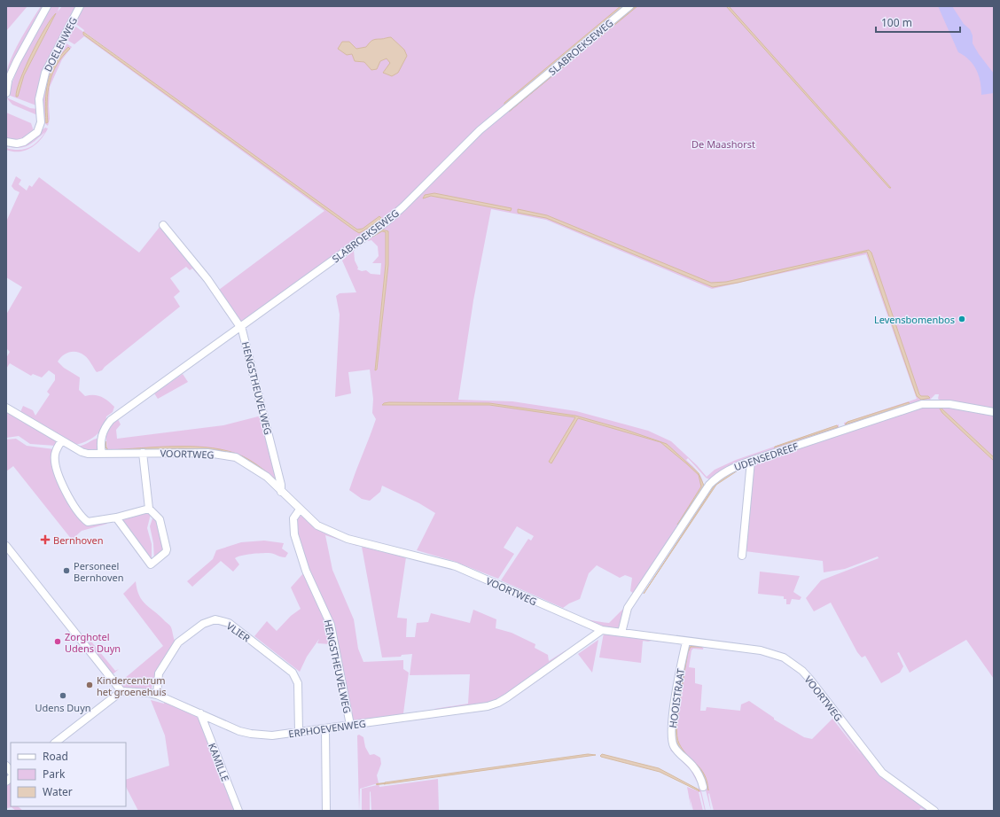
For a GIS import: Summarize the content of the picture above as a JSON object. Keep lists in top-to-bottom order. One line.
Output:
{"streets":{"street":["DOELENWEG","SLABROEKSEWEG","HENGSTHEUVELWEG","VOORTWEG","UDENSEDREEF","VLIER","HOOISTRAAT","ERPHOEVENWEG","KAMILLE"]},"crossings":[["SLABROEKSEWEG","HENGSTHEUVELWEG"],["SLABROEKSEWEG","VOORTWEG"],["HENGSTHEUVELWEG","VOORTWEG"],["HENGSTHEUVELWEG","ERPHOEVENWEG"],["VOORTWEG","UDENSEDREEF"],["VOORTWEG","HOOISTRAAT"],["VOORTWEG","ERPHOEVENWEG"],["VLIER","ERPHOEVENWEG"],["ERPHOEVENWEG","KAMILLE"]],"parks":["De Maashorst"],"places":{"other":["Levensbomenbos","Personeel Bernhoven","Zorghotel Udens Duyn","Kindercentrum het groenehuis","Udens Duyn"],"health":["Bernhoven"]},"legend":["Road","Park","Water"],"scale_bar":"100 m"}
